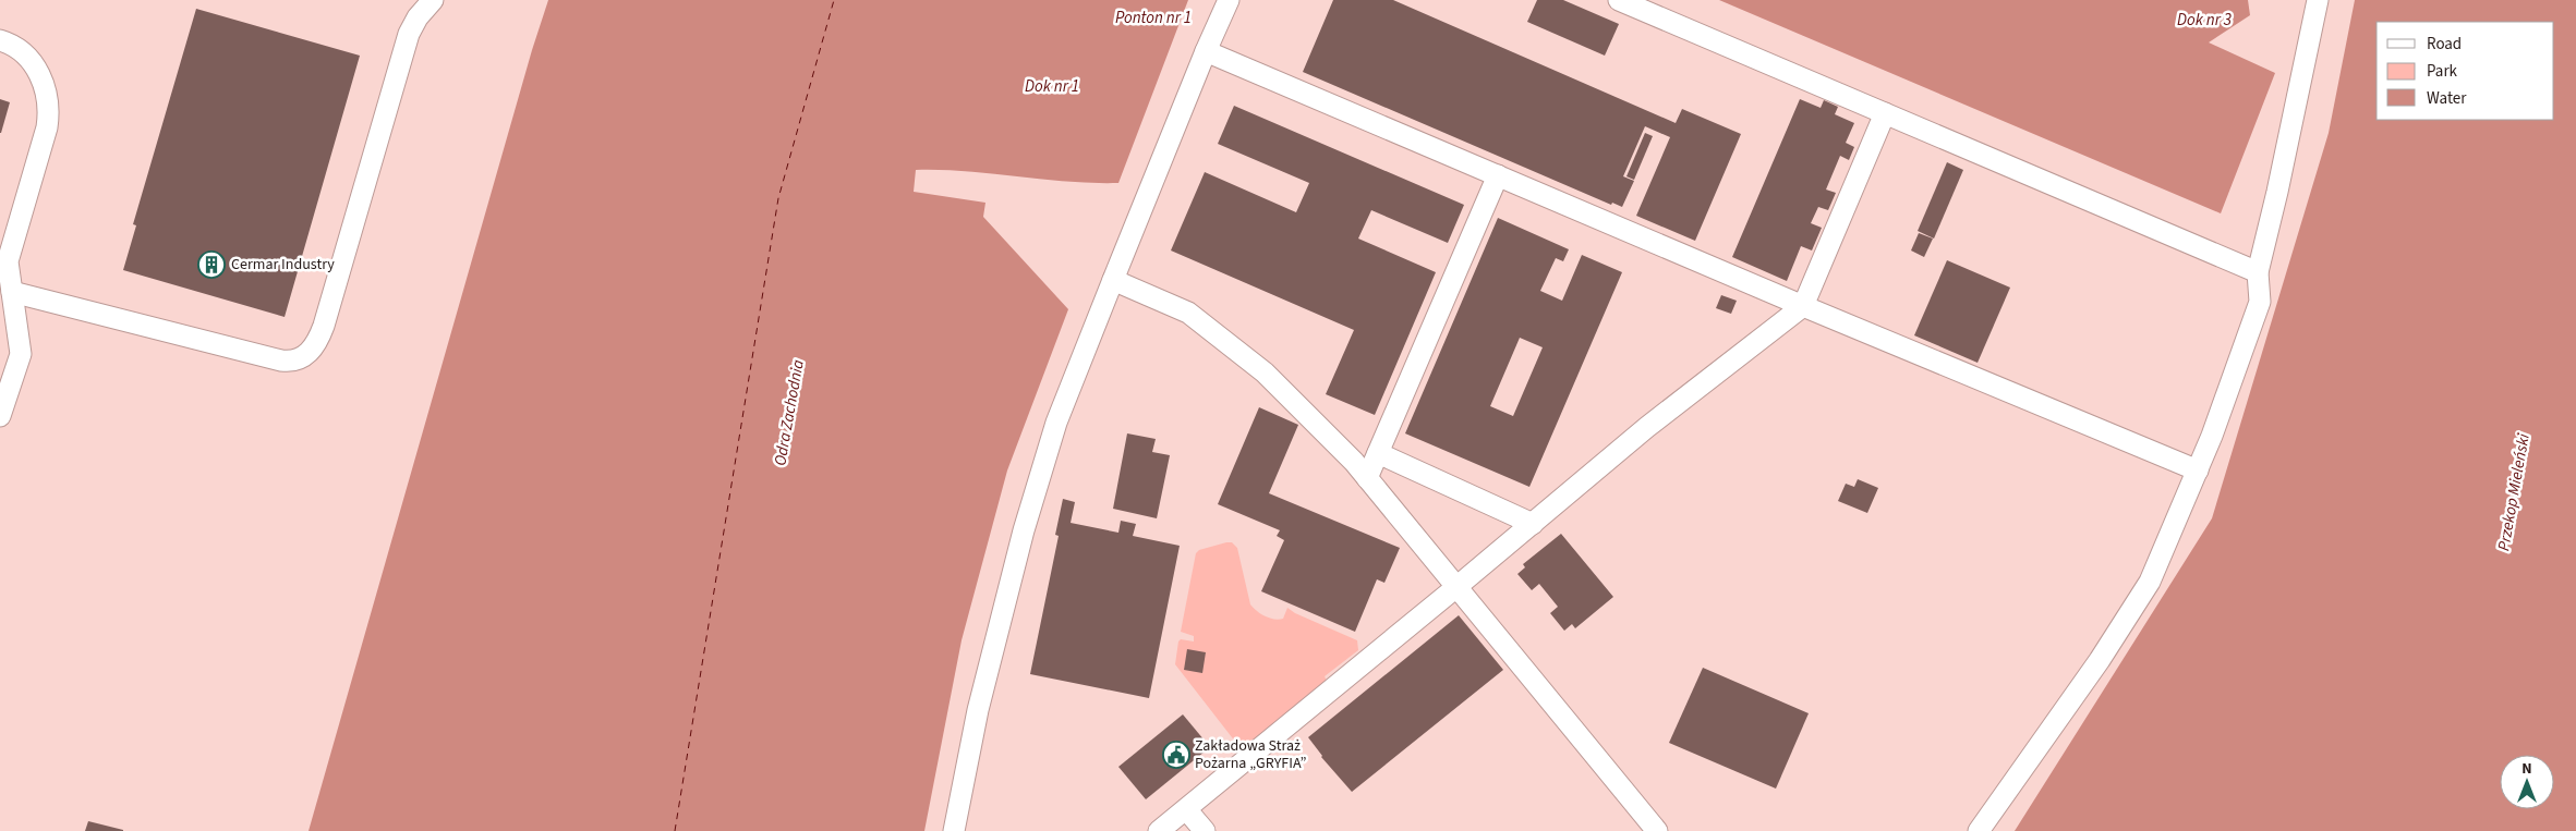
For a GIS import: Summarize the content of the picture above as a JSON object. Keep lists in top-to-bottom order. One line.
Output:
{"water":["Ponton nr 1","Dok nr 3","Dok nr 1","Odra Zachodnia","Przekop Mieleński"],"places":{"building":["Cermar Industry"],"public building":["Zakładowa Straż Pożarna „GRYFIA”"]},"legend":["Road","Park","Water"],"north":"top"}
